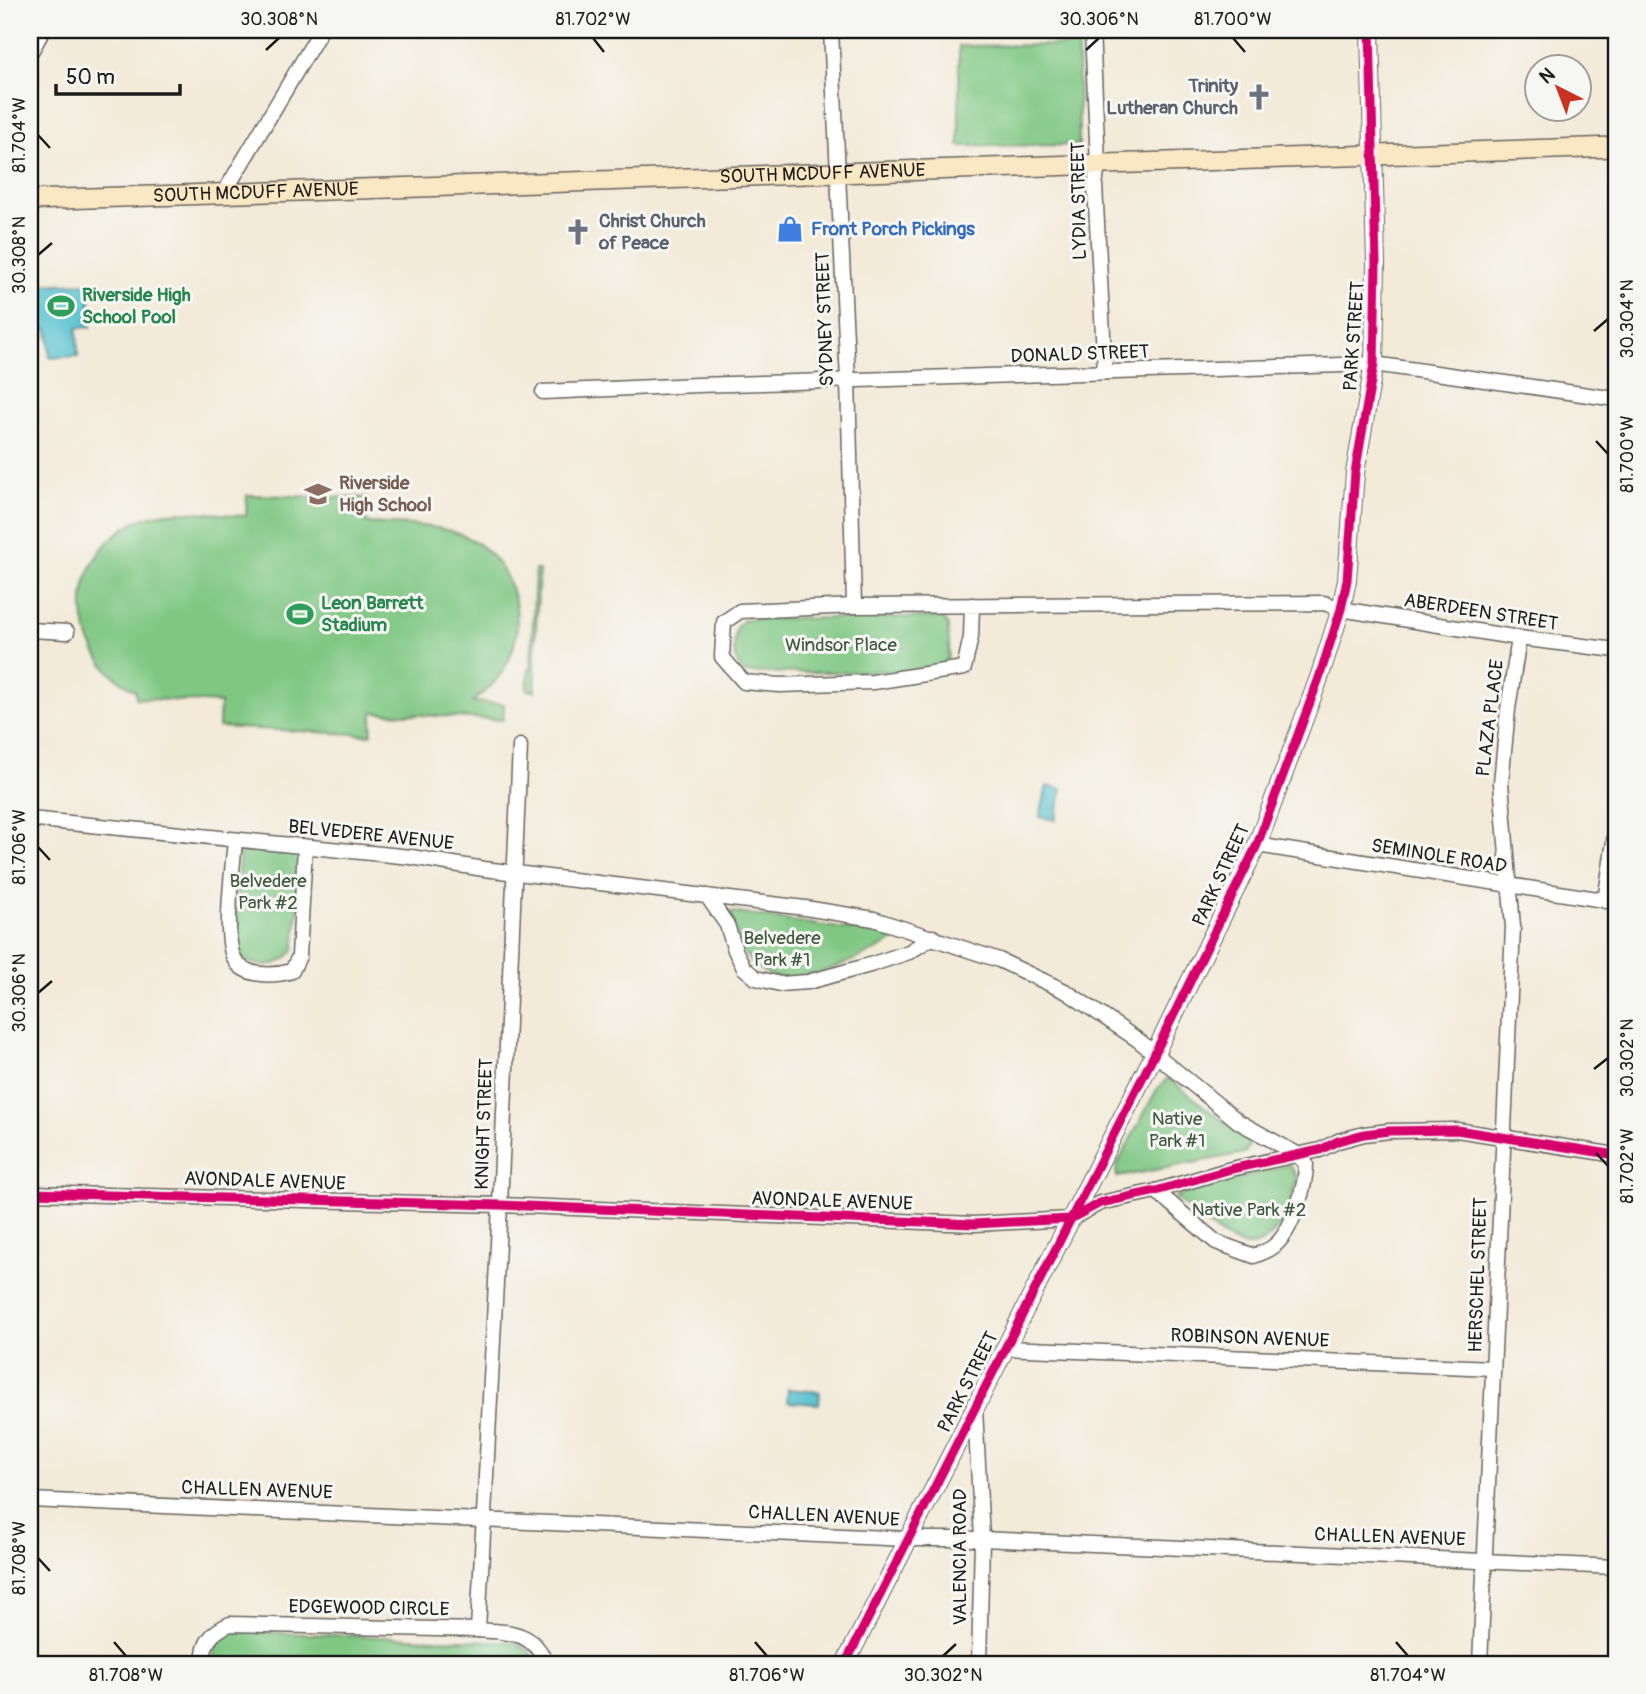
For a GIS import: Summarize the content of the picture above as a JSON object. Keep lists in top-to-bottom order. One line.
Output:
{"streets":{"main road":["SOUTH MCDUFF AVENUE"],"street":["LYDIA STREET","SYDNEY STREET","PARK STREET","DONALD STREET","ABERDEEN STREET","PLAZA PLACE","BELVEDERE AVENUE","SEMINOLE ROAD","KNIGHT STREET","AVONDALE AVENUE","HERSCHEL STREET","ROBINSON AVENUE","CHALLEN AVENUE","VALENCIA ROAD","EDGEWOOD CIRCLE"]},"crossings":[["SOUTH MCDUFF AVENUE","LYDIA STREET"],["SOUTH MCDUFF AVENUE","SYDNEY STREET"],["SOUTH MCDUFF AVENUE","PARK STREET"],["LYDIA STREET","DONALD STREET"],["SYDNEY STREET","DONALD STREET"],["PARK STREET","DONALD STREET"],["PARK STREET","ABERDEEN STREET"],["PARK STREET","BELVEDERE AVENUE"],["PARK STREET","SEMINOLE ROAD"],["PARK STREET","AVONDALE AVENUE"],["PARK STREET","ROBINSON AVENUE"],["PARK STREET","CHALLEN AVENUE"],["PARK STREET","VALENCIA ROAD"],["ABERDEEN STREET","PLAZA PLACE"],["PLAZA PLACE","SEMINOLE ROAD"],["PLAZA PLACE","HERSCHEL STREET"],["BELVEDERE AVENUE","KNIGHT STREET"],["BELVEDERE AVENUE","AVONDALE AVENUE"],["SEMINOLE ROAD","HERSCHEL STREET"],["KNIGHT STREET","AVONDALE AVENUE"],["KNIGHT STREET","CHALLEN AVENUE"],["KNIGHT STREET","EDGEWOOD CIRCLE"],["AVONDALE AVENUE","HERSCHEL STREET"],["HERSCHEL STREET","ROBINSON AVENUE"],["HERSCHEL STREET","CHALLEN AVENUE"],["CHALLEN AVENUE","VALENCIA ROAD"]],"parks":["Windsor Place","Belvedere Park #2","Belvedere Park #1","Native Park #1","Native Park #2"],"places":{"church":["Trinity Lutheran Church","Christ Church of Peace"],"shop":["Front Porch Pickings"],"sports":["Riverside High School Pool","Leon Barrett Stadium"],"school or university":["Riverside High School"]},"scale_bar":"50 m","north":"top left","coordinates":["30.308°N","81.702°W","30.306°N","81.700°W","81.704°W","30.304°N","81.706°W","30.302°N","81.708°W"]}
